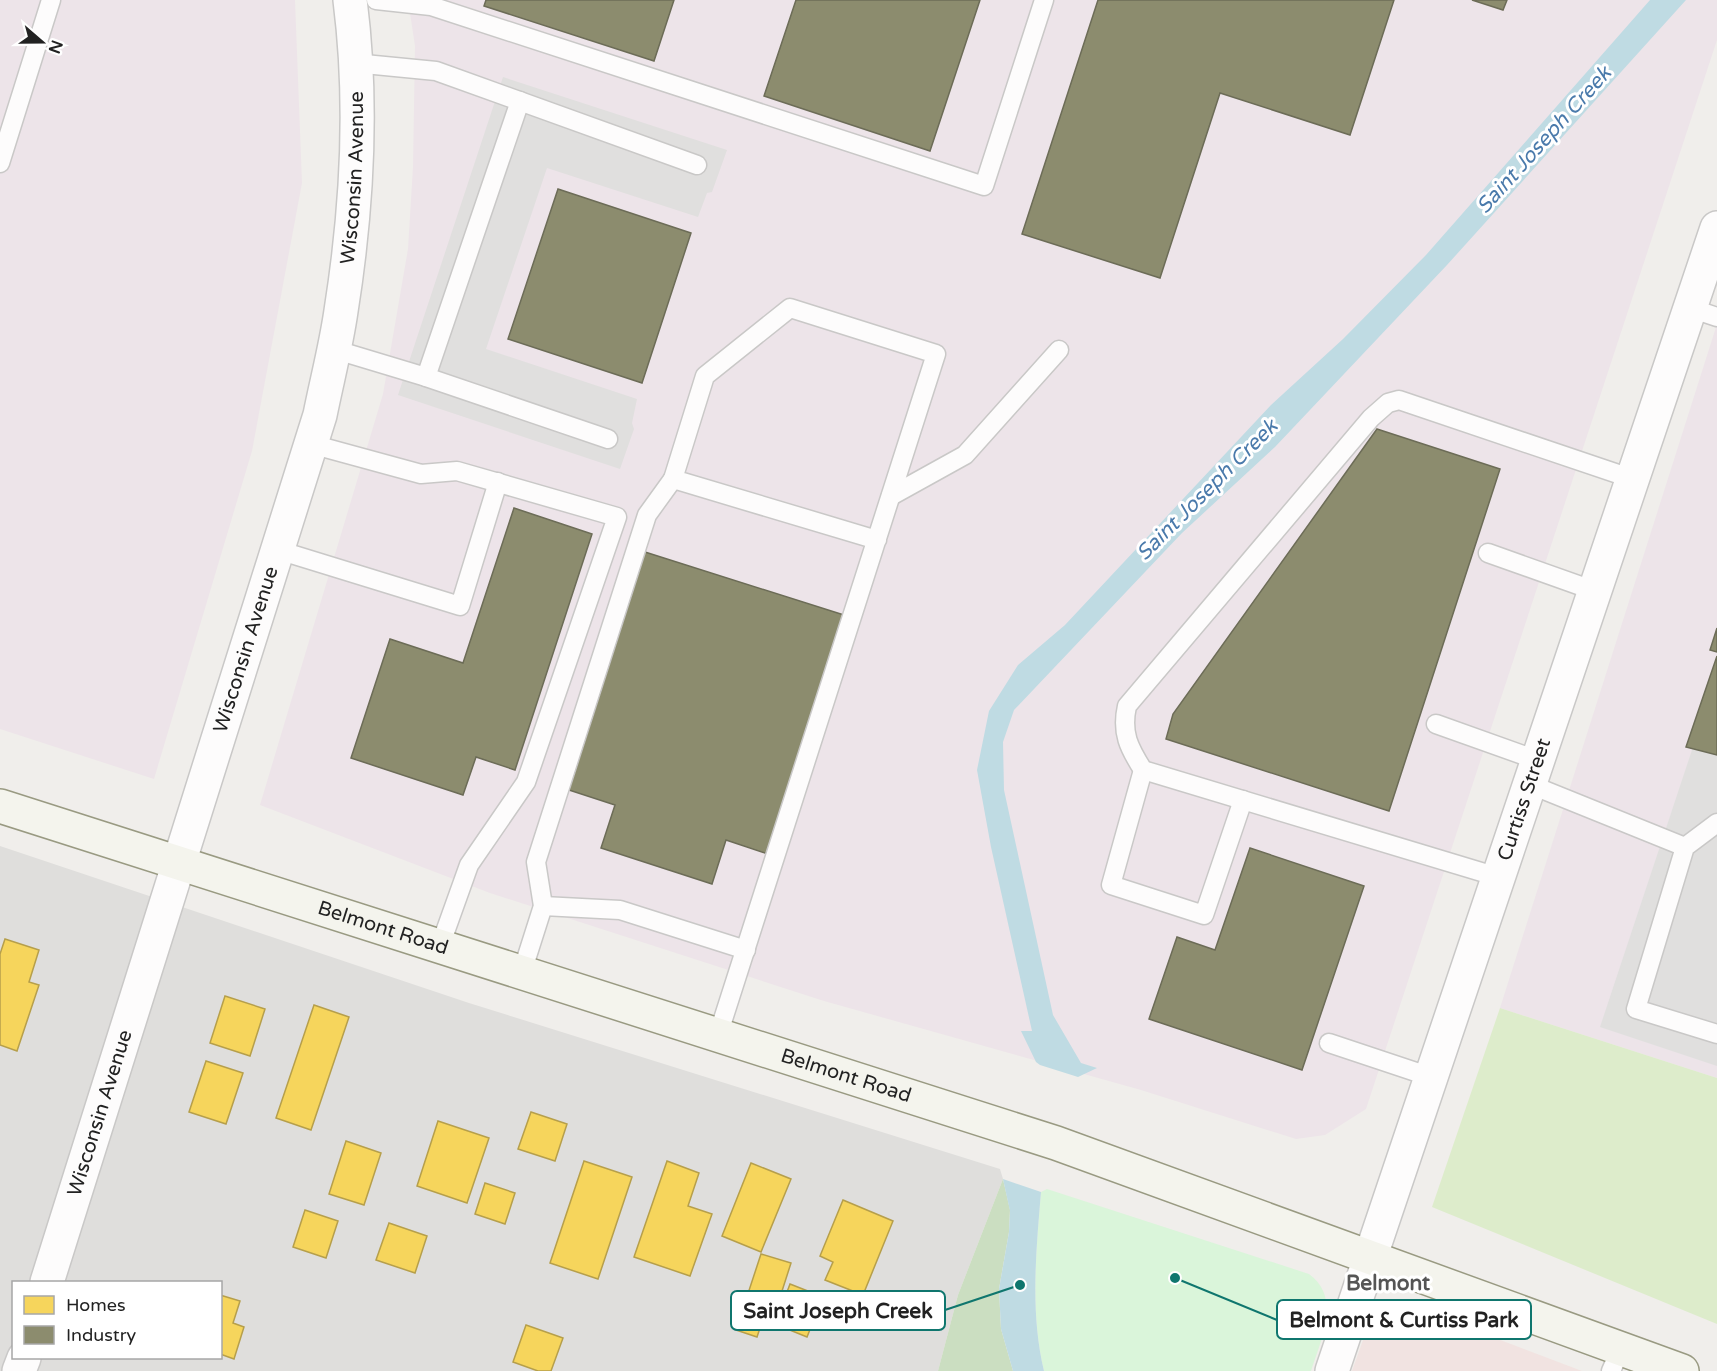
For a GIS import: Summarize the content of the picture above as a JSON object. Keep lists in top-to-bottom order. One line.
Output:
{"streets":{"main road":["Belmont Road"],"street":["Wisconsin Avenue","Curtiss Street"]},"crossings":[["Wisconsin Avenue","Belmont Road"],["Curtiss Street","Belmont Road"]],"districts":["Belmont"],"water":["Saint Joseph Creek"],"places":["Belmont & Curtiss Park","Saint Joseph Creek"],"legend":["Homes","Industry"],"north":"right"}
